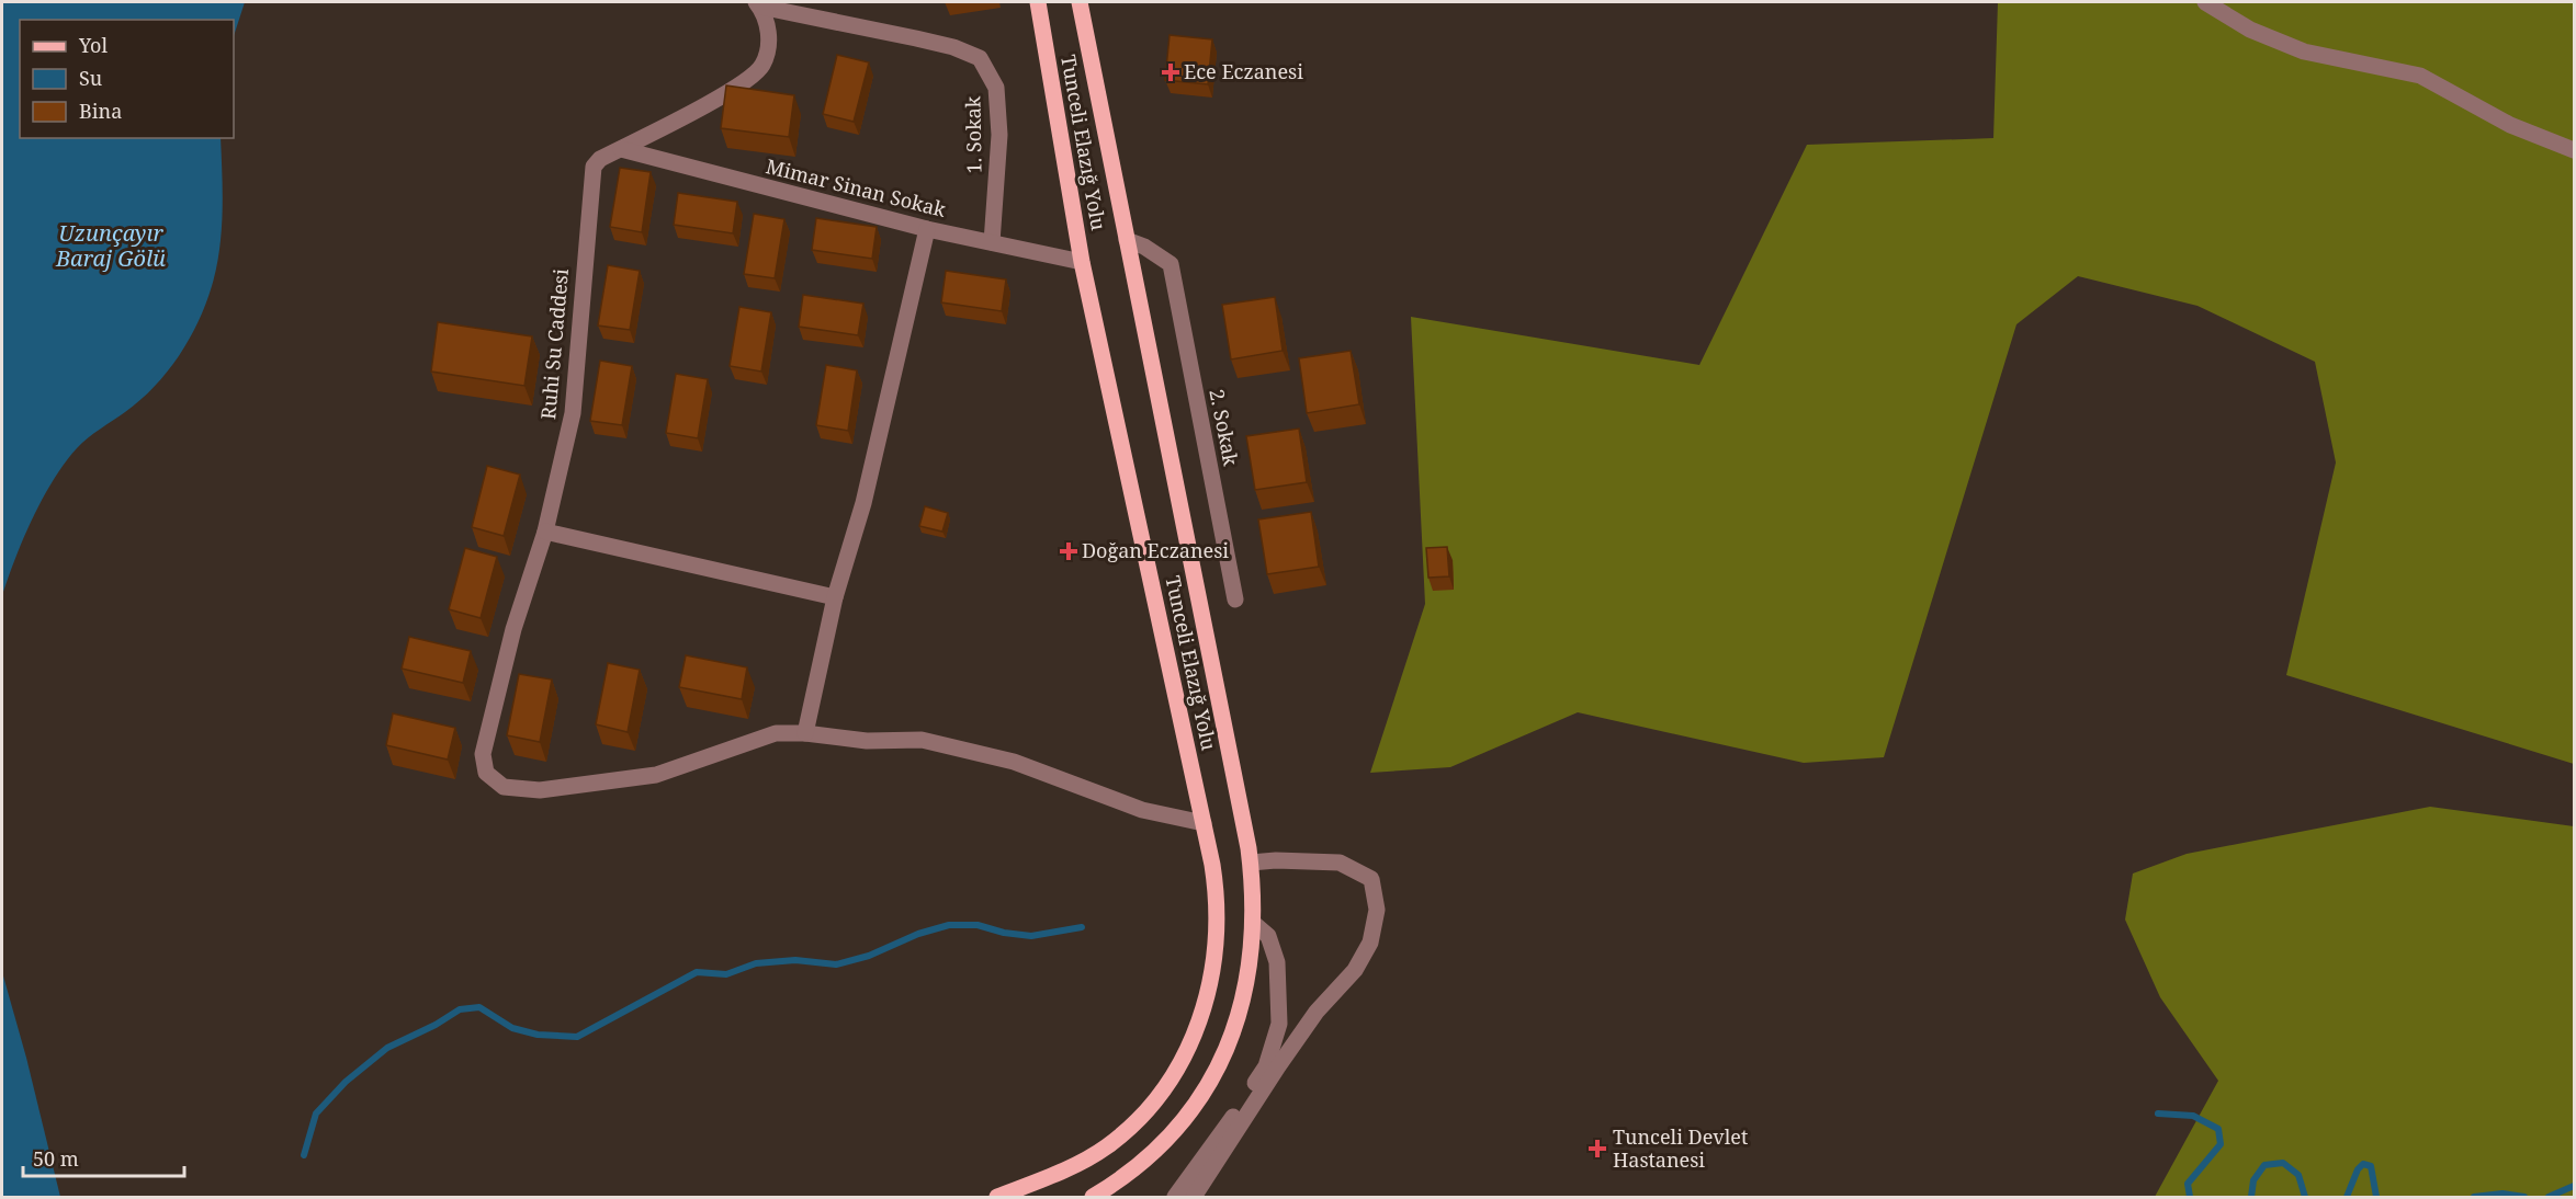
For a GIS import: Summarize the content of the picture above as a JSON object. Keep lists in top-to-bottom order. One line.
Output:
{"streets":{"main road":["Tunceli Elazığ Yolu"],"street":["1. Sokak","Mimar Sinan Sokak","Ruhi Su Caddesi","2. Sokak"]},"crossings":[["1. Sokak","Mimar Sinan Sokak"],["1. Sokak","Ruhi Su Caddesi"],["Tunceli Elazığ Yolu","Mimar Sinan Sokak"],["Tunceli Elazığ Yolu","Ruhi Su Caddesi"],["Tunceli Elazığ Yolu","2. Sokak"],["Mimar Sinan Sokak","Ruhi Su Caddesi"]],"water":["Uzunçayır Baraj Gölü"],"places":{"health":["Ece Eczanesi","Doğan Eczanesi","Tunceli Devlet Hastanesi"]},"legend":["Yol","Su","Bina"],"scale_bar":"50 m"}
